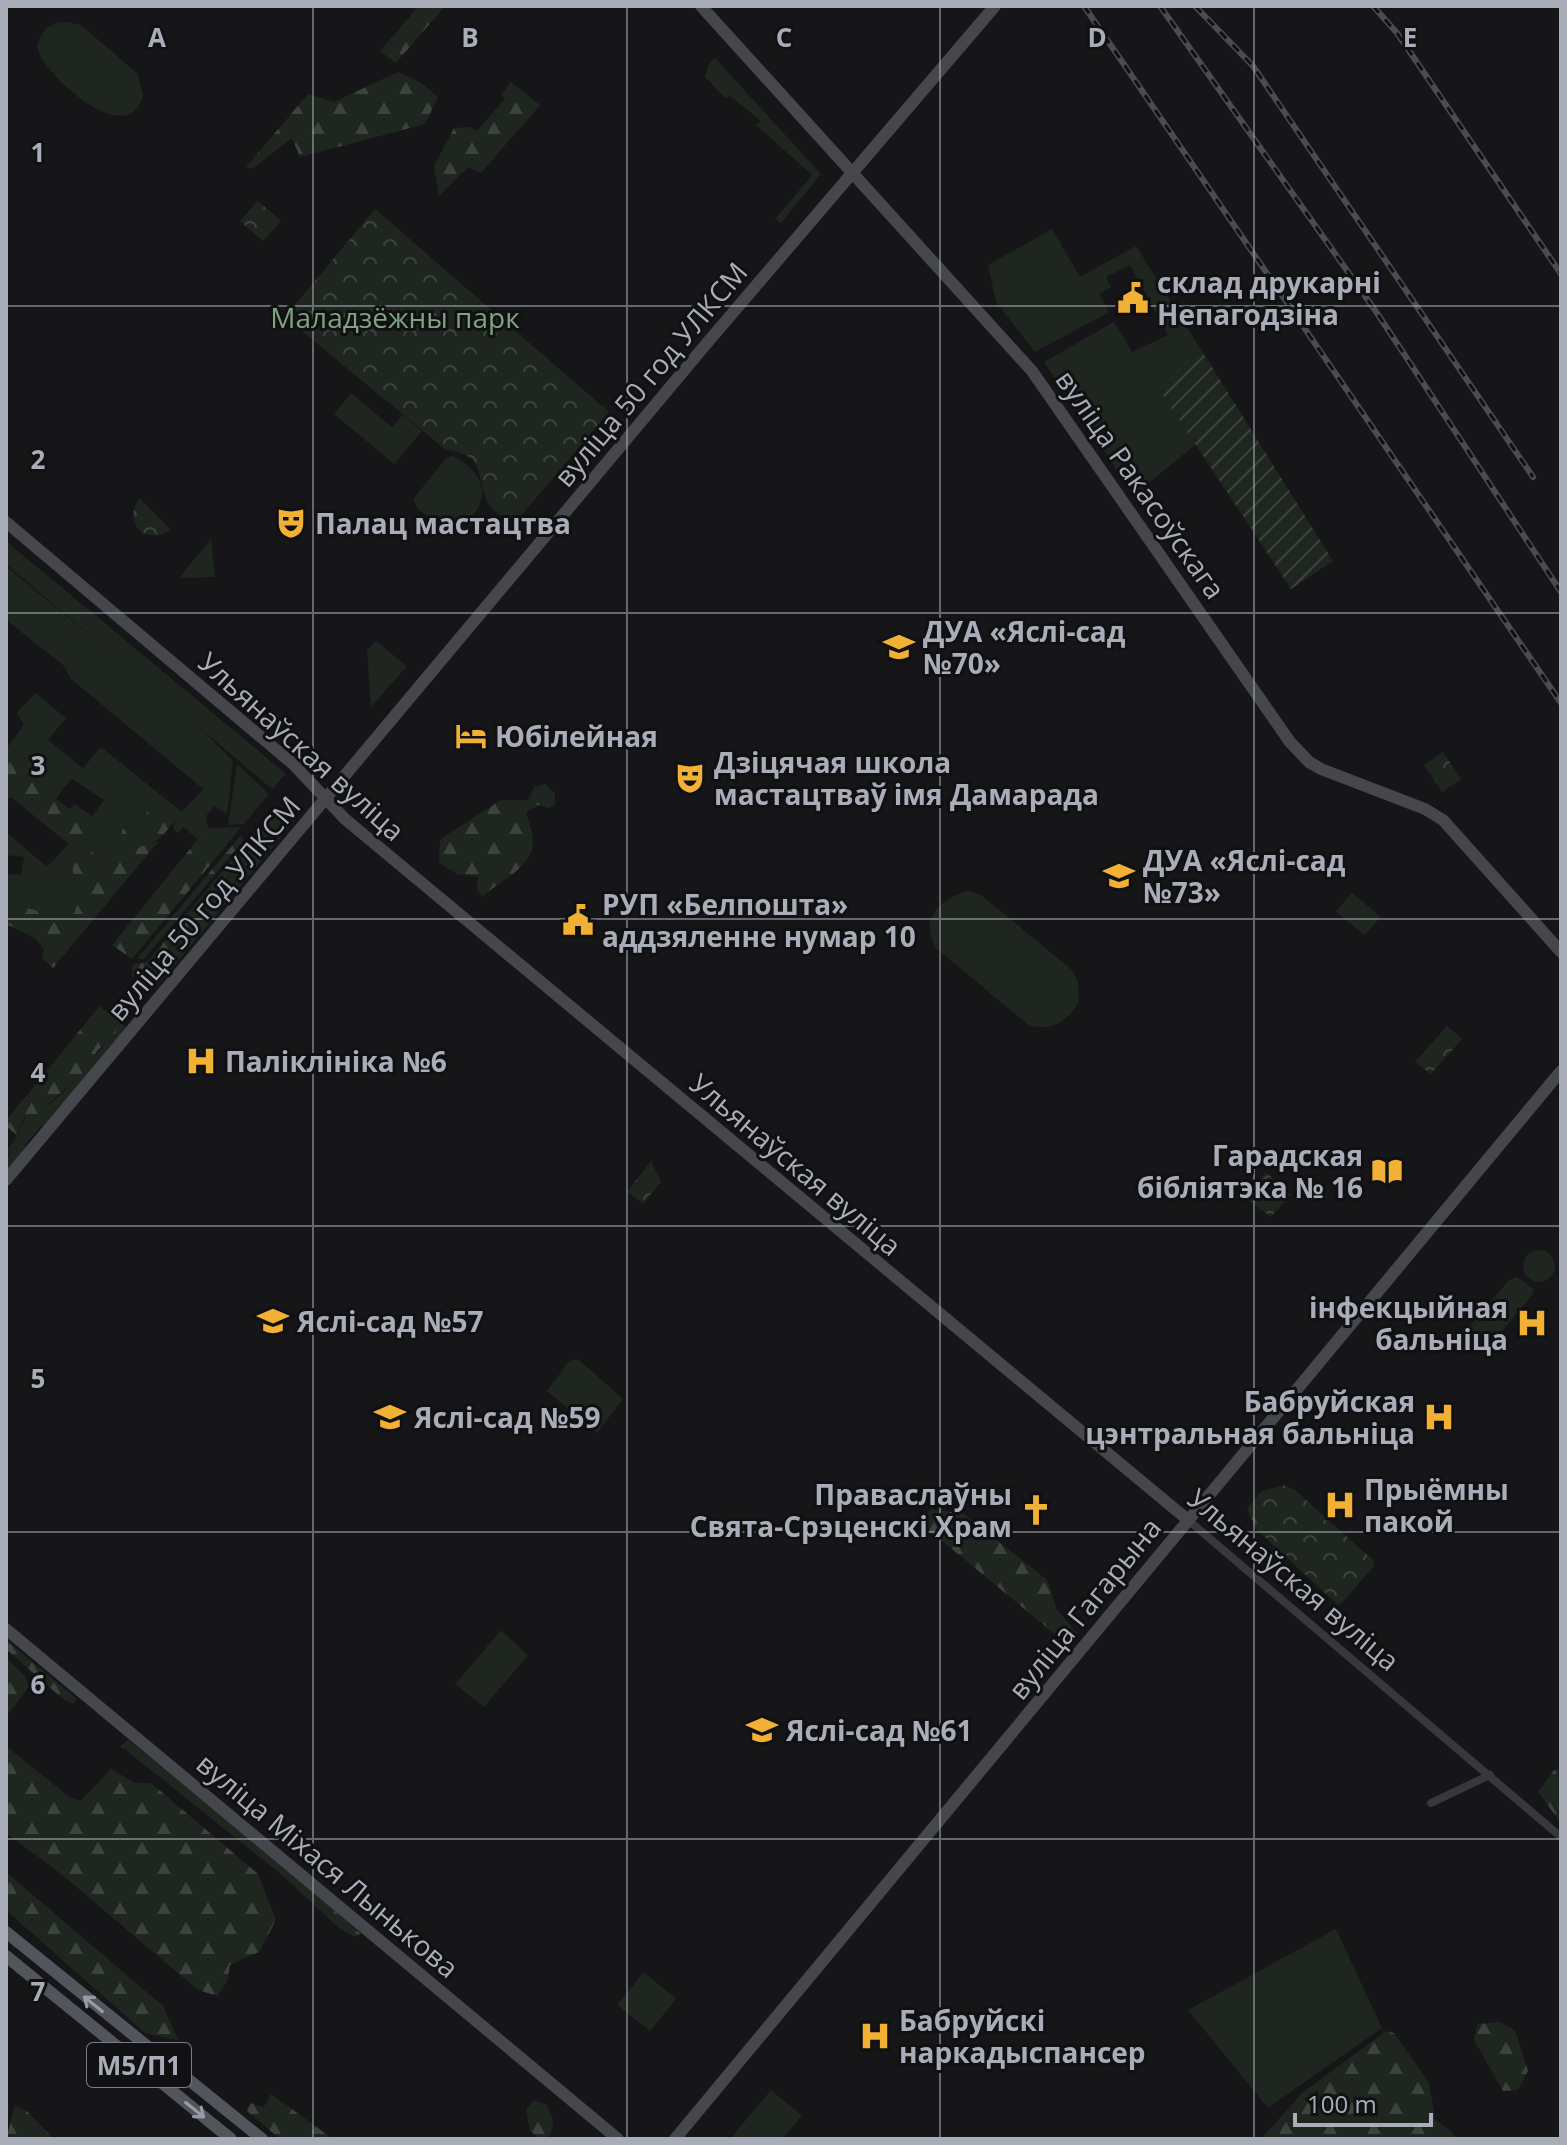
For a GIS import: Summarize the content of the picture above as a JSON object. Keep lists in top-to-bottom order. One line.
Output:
{"streets":{"main road":["вуліца 50 год УЛКСМ","вуліца Ракасоўскага","Ульянаўская вуліца","вуліца Гагарына","вуліца Міхася Лынькова","М5/П1"]},"crossings":[["вуліца 50 год УЛКСМ","вуліца Ракасоўскага"],["вуліца 50 год УЛКСМ","Ульянаўская вуліца"],["Ульянаўская вуліца","вуліца Гагарына"]],"parks":["Маладзёжны парк"],"places":{"public building":["склад друкарні Непагодзіна","РУП «Белпошта» аддзяленне нумар 10"],"theatre":["Палац мастацтва","Дзіцячая школа мастацтваў імя Дамарада"],"school or university":["ДУА «Яслі-сад №70»","ДУА «Яслі-сад №73»","Яслі-сад №57","Яслі-сад №59","Яслі-сад №61"],"hotel":["Юбілейная"],"hospital":["Паліклініка №6","інфекцыйная бальніца","Бабруйская цэнтральная бальніца","Прыёмны пакой","Бабруйскі наркадыспансер"],"library":["Гарадская бібліятэка № 16"],"church":["Праваслаўны Свята-Срэценскі Храм"]},"scale_bar":"100 m","grid":{"columns":["A","B","C","D","E"],"rows":["1","2","3","4","5","6","7"]}}
